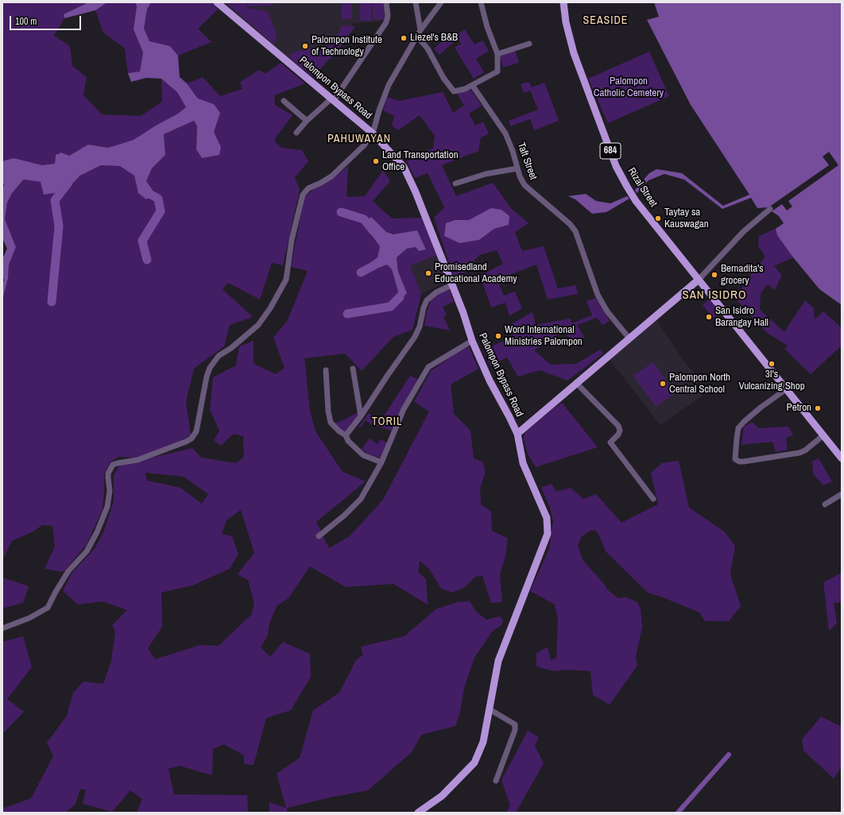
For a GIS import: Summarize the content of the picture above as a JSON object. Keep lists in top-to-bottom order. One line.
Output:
{"streets":{"main road":["Palompon Bypass Road","684","Rizal Street"],"street":["Taft Street"]},"crossings":[["684","Rizal Street"]],"districts":["SEASIDE","PAHUWAYAN","SAN ISIDRO","TORIL"],"parks":["Palompon Catholic Cemetery"],"places":["Liezel's B&B","Palompon Institute of Technology","Land Transportation Office","Taytay sa Kauswagan","Promisedland Educational Academy","Bernadita's grocery","San Isidro Barangay Hall","Word International Ministries Palompon","3I's Vulcanizing Shop","Palompon North Central School","Petron"],"scale_bar":"100 m"}
